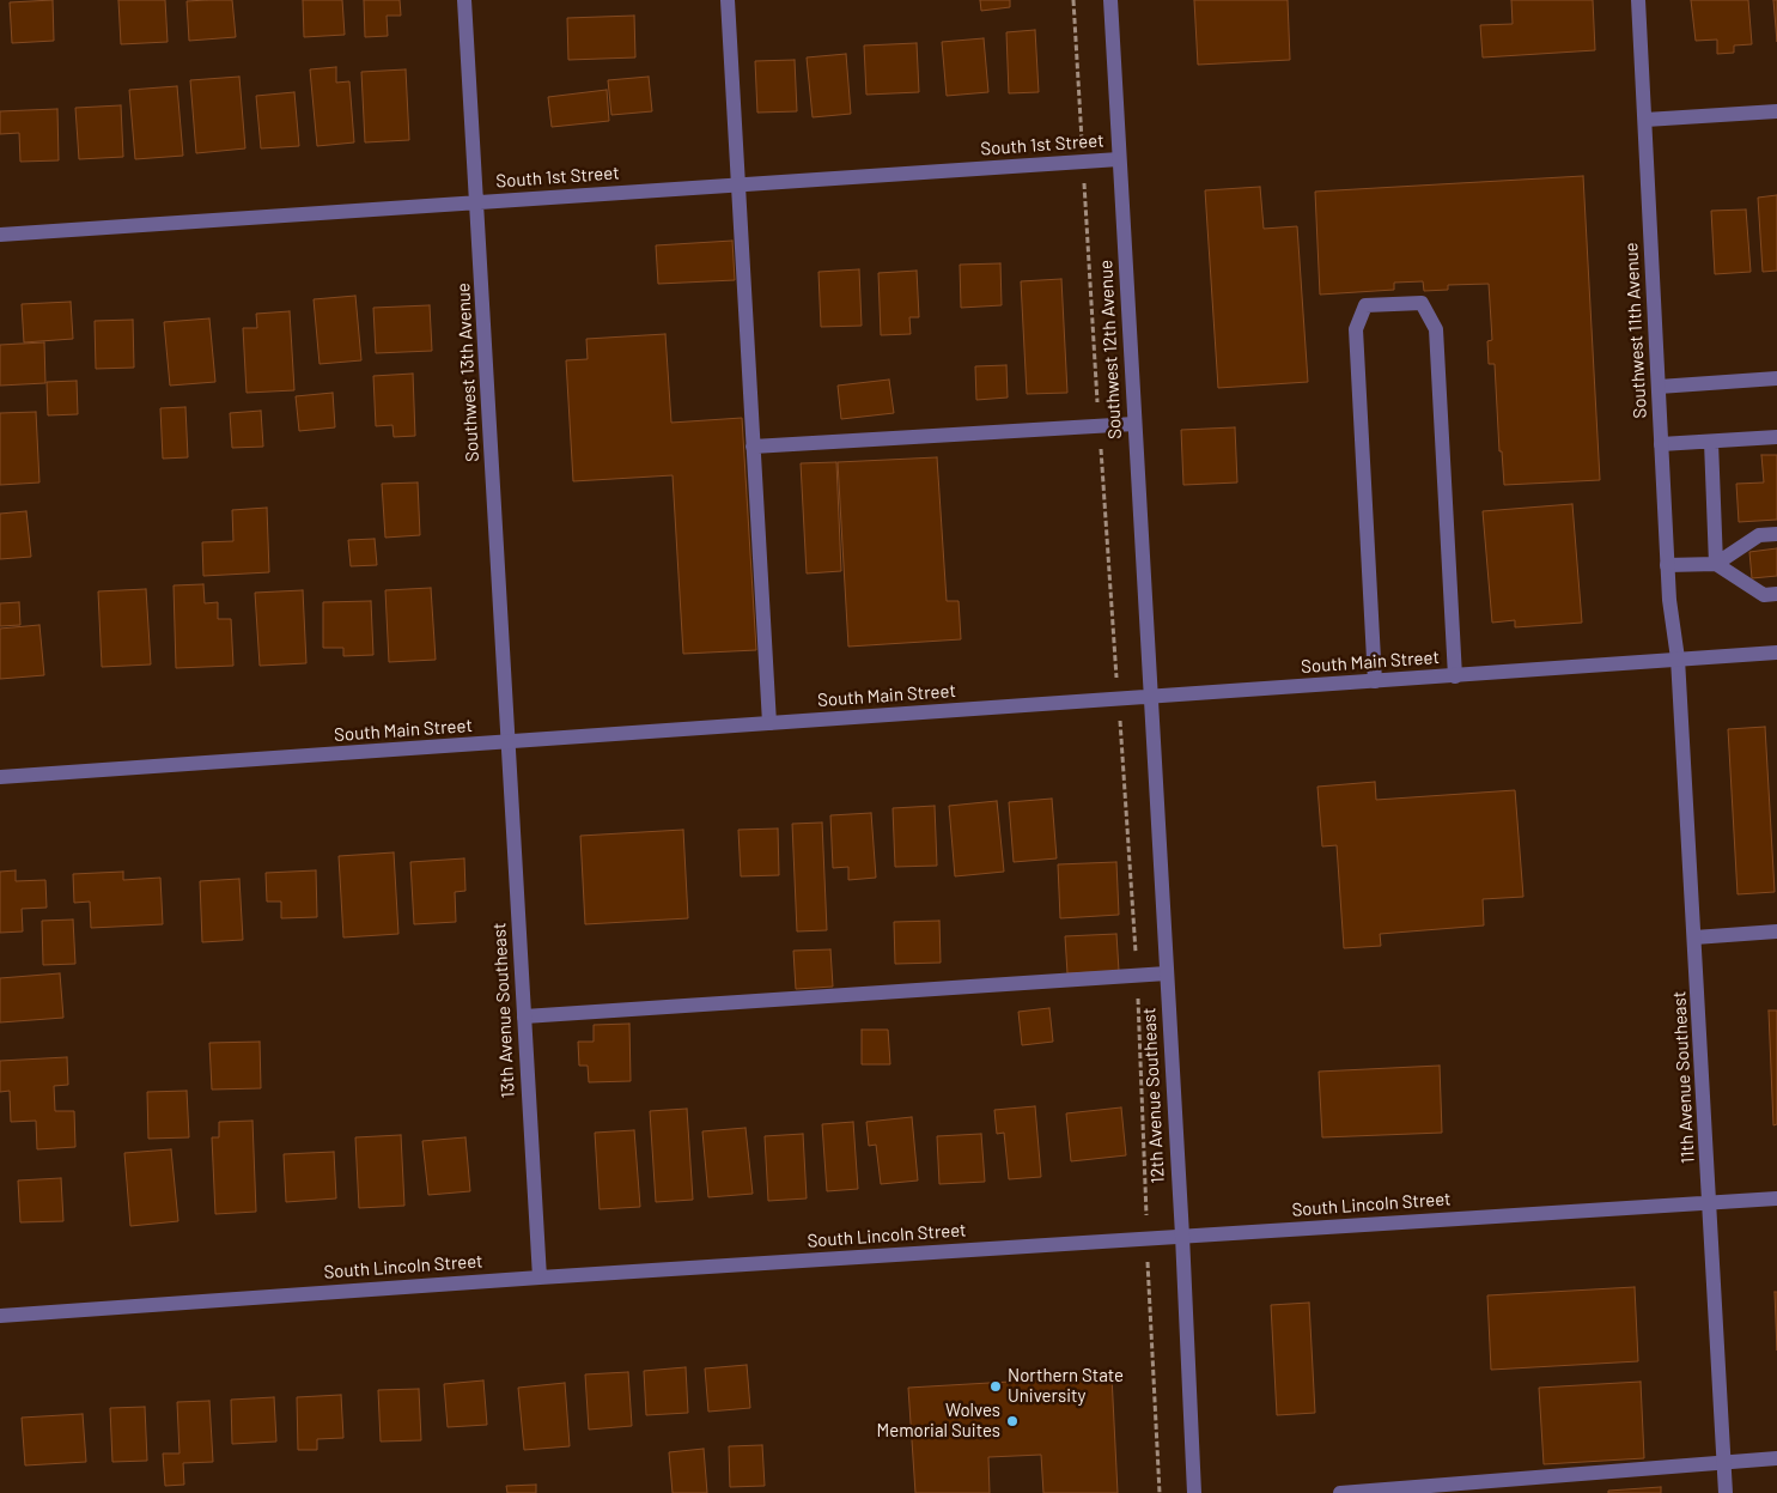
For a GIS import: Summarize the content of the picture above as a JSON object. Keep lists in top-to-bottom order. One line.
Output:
{"streets":{"street":["South 1st Street","Southwest 11th Avenue","Southwest 12th Avenue","Southwest 13th Avenue","South Main Street","13th Avenue Southeast","11th Avenue Southeast","12th Avenue Southeast","South Lincoln Street"]},"crossings":[["South 1st Street","Southwest 12th Avenue"],["South 1st Street","Southwest 13th Avenue"],["Southwest 11th Avenue","South Main Street"],["Southwest 11th Avenue","11th Avenue Southeast"],["Southwest 12th Avenue","South Main Street"],["Southwest 12th Avenue","12th Avenue Southeast"],["Southwest 13th Avenue","South Main Street"],["Southwest 13th Avenue","13th Avenue Southeast"],["South Main Street","13th Avenue Southeast"],["South Main Street","11th Avenue Southeast"],["South Main Street","12th Avenue Southeast"],["13th Avenue Southeast","South Lincoln Street"],["11th Avenue Southeast","South Lincoln Street"],["12th Avenue Southeast","South Lincoln Street"]],"places":["Northern State University","Wolves Memorial Suites"]}
